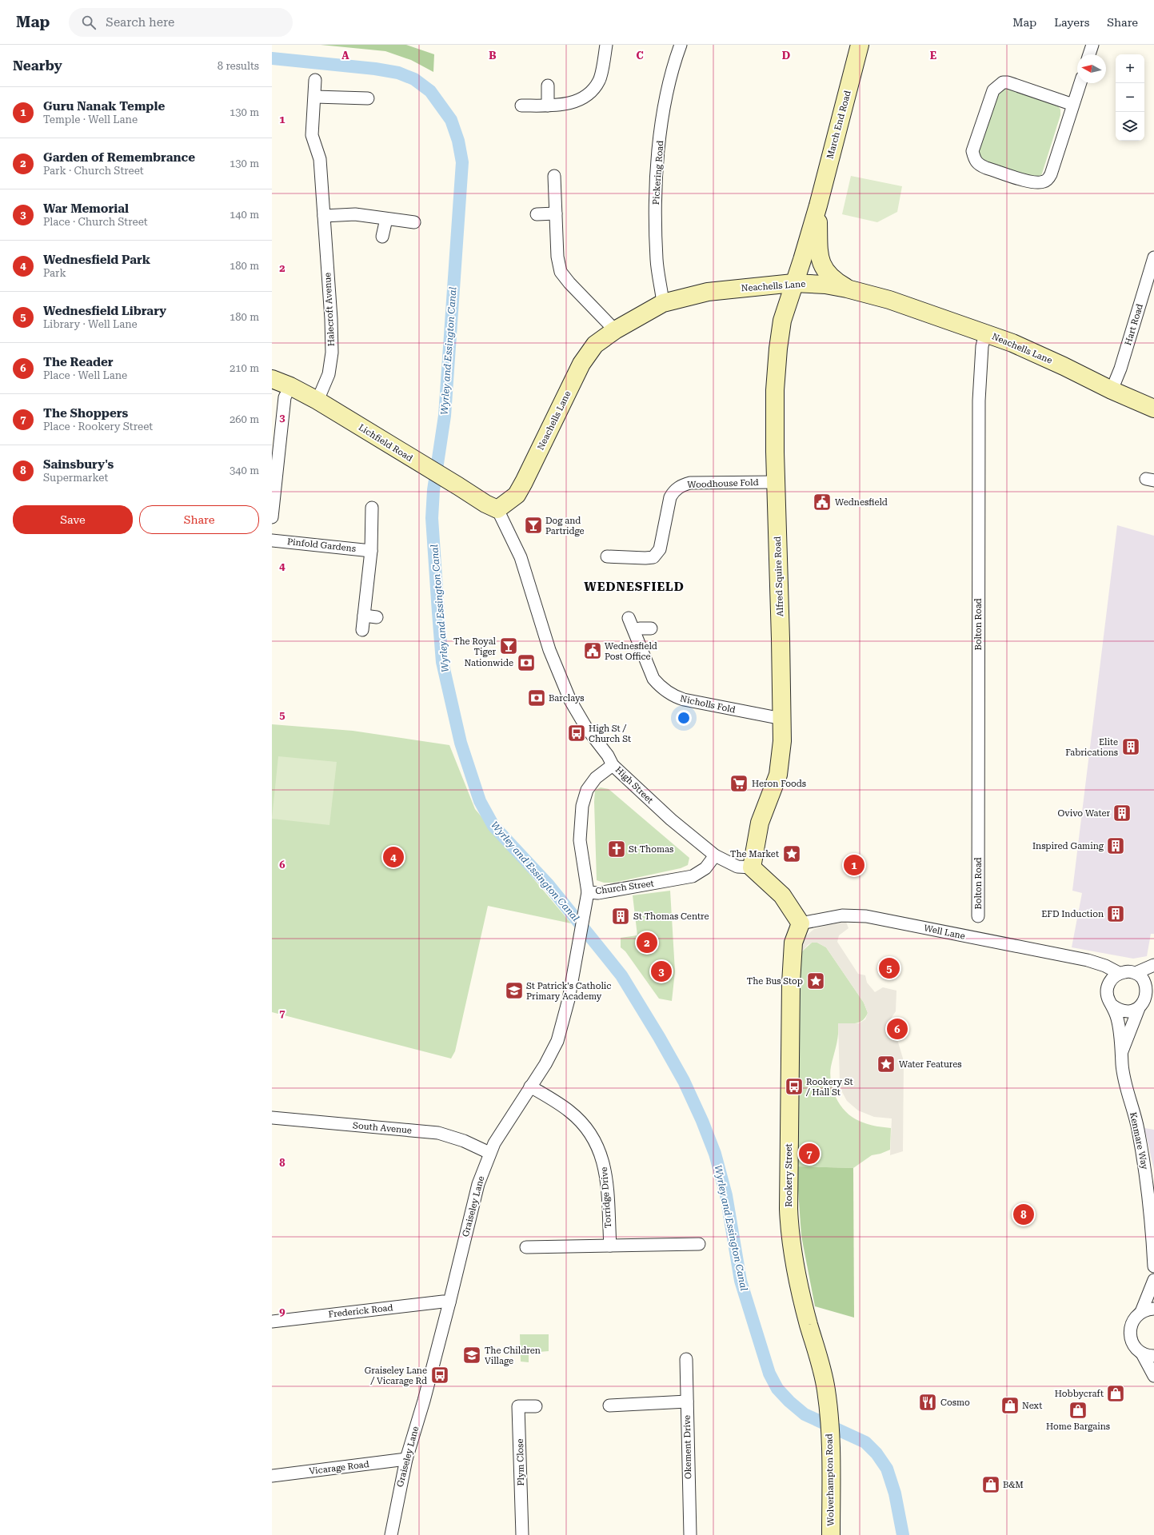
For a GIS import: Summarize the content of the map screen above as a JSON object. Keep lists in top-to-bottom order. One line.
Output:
{"streets":{"street":["March End Road","Pickering Road","Neachells Lane","Halecroft Avenue","Hart Road","Lichfield Road","Woodhouse Fold","Pinfold Gardens","Alfred Squire Road","Bolton Road","Nicholls Fold","High Street","Church Street","Well Lane","South Avenue","Kenmare Way","Rookery Street","Torridge Drive","Graiseley Lane","Frederick Road","Okement Drive","Plym Close","Vicarage Road","Wolverhampton Road"]},"crossings":[["March End Road","Neachells Lane"],["March End Road","Alfred Squire Road"],["Pickering Road","Neachells Lane"],["Neachells Lane","Hart Road"],["Neachells Lane","Lichfield Road"],["Neachells Lane","Alfred Squire Road"],["Neachells Lane","Bolton Road"],["Neachells Lane","High Street"],["Halecroft Avenue","Lichfield Road"],["Lichfield Road","High Street"],["Woodhouse Fold","Alfred Squire Road"],["Alfred Squire Road","Nicholls Fold"],["Alfred Squire Road","High Street"],["High Street","Church Street"],["Church Street","Graiseley Lane"],["Well Lane","Kenmare Way"],["Well Lane","Rookery Street"],["South Avenue","Graiseley Lane"],["Rookery Street","Wolverhampton Road"],["Torridge Drive","Graiseley Lane"],["Graiseley Lane","Frederick Road"],["Graiseley Lane","Vicarage Road"]],"districts":["WEDNESFIELD"],"water":["Wyrley and Essington Canal"],"places":{"public building":["Wednesfield","Wednesfield Post Office"],"bar":["Dog and Partridge","The Royal Tiger"],"bank":["Nationwide","Barclays"],"bus stop":["High St / Church St","Rookery St / Hall St","Graiseley Lane / Vicarage Rd"],"building":["Elite Fabrications","Ovivo Water","Inspired Gaming","EFD Induction","St Thomas Centre"],"supermarket":["Heron Foods"],"church":["St Thomas"],"place":["The Market","The Bus Stop","Water Features"],"school or university":["St Patrick's Catholic Primary Academy","The Children Village"],"shop":["Hobbycraft","Next","Home Bargains","B&M"],"restaurant":["Cosmo"]},"north":"left","page":{"header":"Map","search":"Search here","nav":["Map","Layers","Share"],"heading":["Nearby","8 results"],"map_buttons":["+","−"],"list":[{"mark":"1","name":"Guru Nanak Temple","note":"Temple · Well Lane","value":"130 m"},{"mark":"2","name":"Garden of Remembrance","note":"Park · Church Street","value":"130 m"},{"mark":"3","name":"War Memorial","note":"Place · Church Street","value":"140 m"},{"mark":"4","name":"Wednesfield Park","note":"Park","value":"180 m"},{"mark":"5","name":"Wednesfield Library","note":"Library · Well Lane","value":"180 m"},{"mark":"6","name":"The Reader","note":"Place · Well Lane","value":"210 m"},{"mark":"7","name":"The Shoppers","note":"Place · Rookery Street","value":"260 m"},{"mark":"8","name":"Sainsbury's","note":"Supermarket","value":"340 m"}],"buttons":["Save","Share"],"pins":["4","1","2","5","3","6","7","8"]},"grid":{"columns":["A","B","C","D","E"],"rows":["1","2","3","4","5","6","7","8","9"]}}
